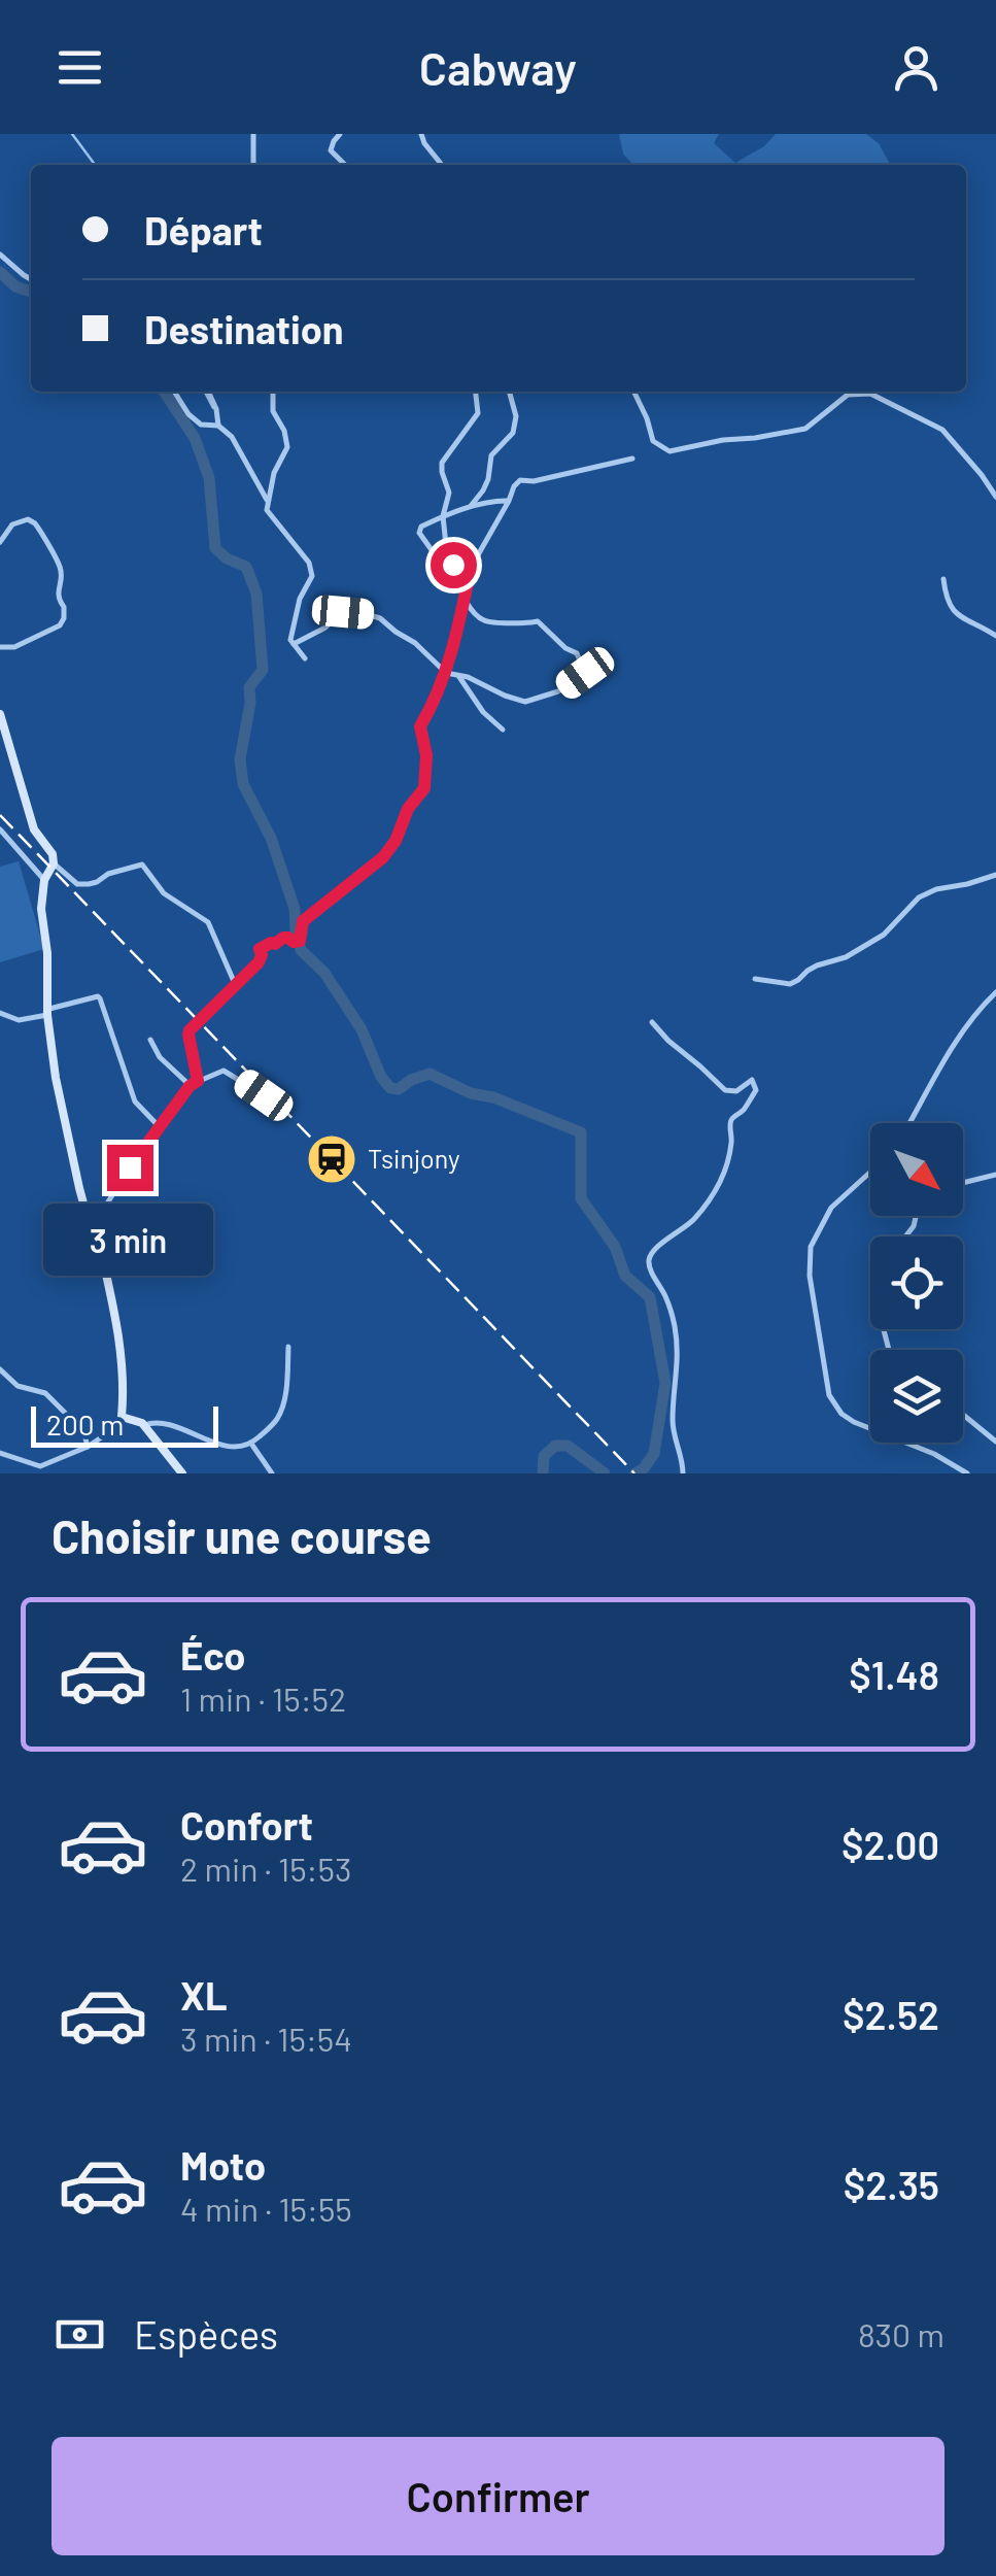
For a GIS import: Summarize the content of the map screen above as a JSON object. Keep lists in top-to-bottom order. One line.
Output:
{"places":{"station":["Tsinjony"]},"scale_bar":"200 m","north":"bottom right","page":{"header":"Cabway","banner":["Départ","Destination"],"bubble":"3 min","scale":"200 m","heading":"Choisir une course","list":[{"name":"Éco","note":"1 min · 15:52","value":"$1.48"},{"name":"Confort","note":"2 min · 15:53","value":"$2.00"},{"name":"XL","note":"3 min · 15:54","value":"$2.52"},{"name":"Moto","note":"4 min · 15:55","value":"$2.35"}],"pay":["Espèces","830 m"],"buttons":"Confirmer"}}
